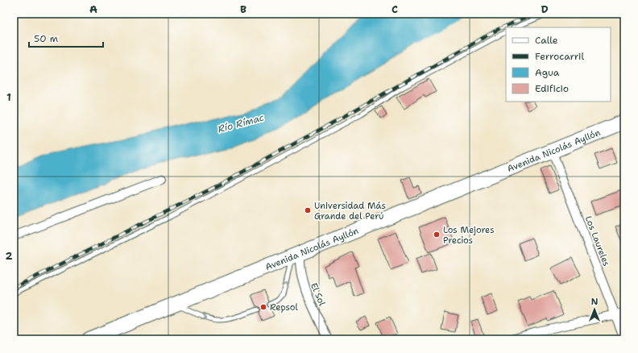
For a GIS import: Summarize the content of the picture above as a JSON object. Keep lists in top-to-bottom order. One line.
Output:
{"streets":{"highway":["Avenida Nicolás Ayllón"],"street":["Los Laureles","El Sol"]},"crossings":[["Avenida Nicolás Ayllón","Los Laureles"],["Avenida Nicolás Ayllón","El Sol"]],"water":["Río Rímac"],"places":["Universidad Más Grande del Perú","Los Mejores Precios","Repsol"],"legend":["Calle","Ferrocarril","Agua","Edificio"],"scale_bar":"50 m","north":"top","grid":{"columns":["A","B","C","D"],"rows":["1","2"]}}
